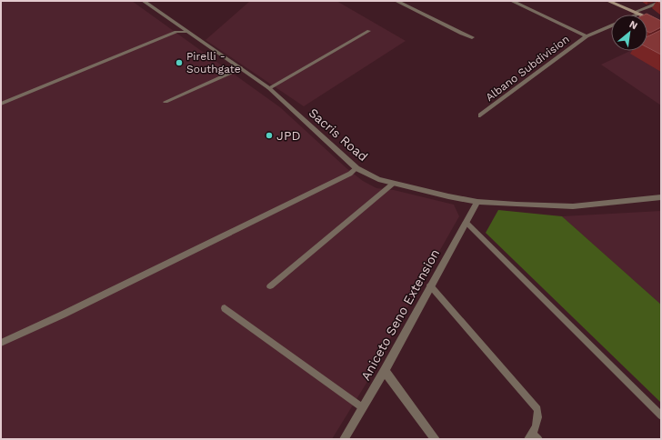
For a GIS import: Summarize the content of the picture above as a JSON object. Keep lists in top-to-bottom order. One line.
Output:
{"streets":{"street":["Albano Subdivision","Sacris Road","Aniceto Seno Extension"]},"crossings":[["Sacris Road","Aniceto Seno Extension"]],"places":["Pirelli - Southgate","JPD"],"north":"top right"}
